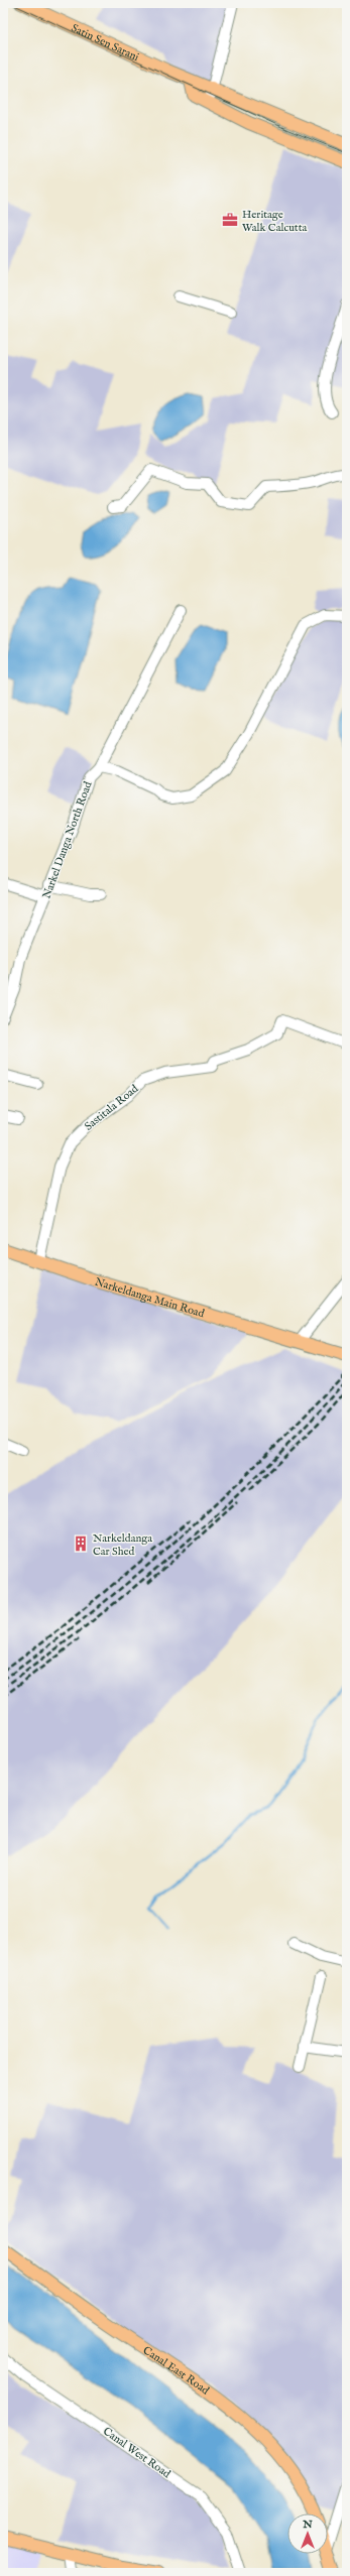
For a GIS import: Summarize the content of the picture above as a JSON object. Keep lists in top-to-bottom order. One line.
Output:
{"streets":{"main road":["Satin Sen Sarani","Narkeldanga Main Road","Canal East Road"],"street":["Narkel Danga North Road","Sastitala Road","Canal West Road"]},"crossings":[["Sastitala Road","Narkeldanga Main Road"]],"places":{"office":["Heritage Walk Calcutta"],"building":["Narkeldanga Car Shed"]},"north":"top"}
